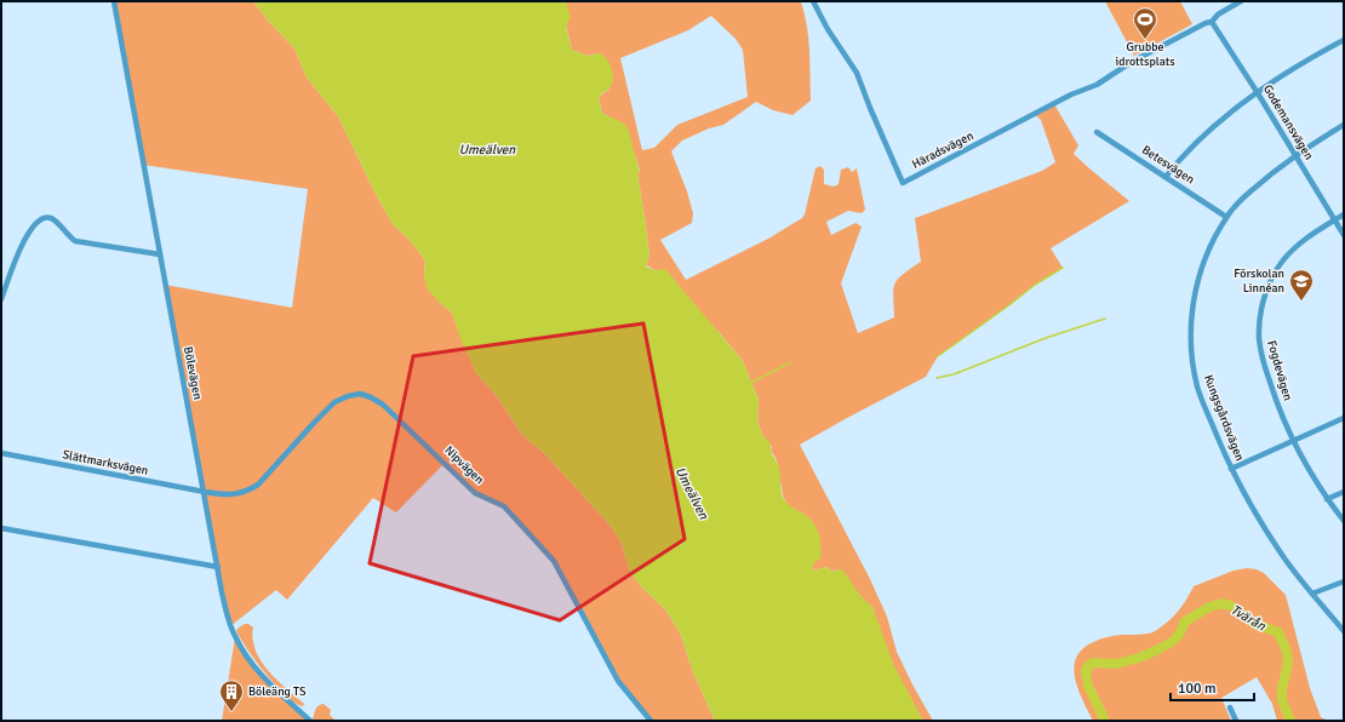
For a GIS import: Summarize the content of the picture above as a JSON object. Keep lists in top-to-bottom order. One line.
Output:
{"streets":{"street":["Godemansvägen","Häradsvägen","Betesvägen","Fogdevägen","Bölevägen","Kungsgårdsvägen","Slättmarksvägen","Nipvägen"]},"crossings":[["Godemansvägen","Häradsvägen"],["Godemansvägen","Fogdevägen"],["Godemansvägen","Kungsgårdsvägen"],["Betesvägen","Kungsgårdsvägen"],["Bölevägen","Slättmarksvägen"],["Bölevägen","Nipvägen"],["Slättmarksvägen","Nipvägen"]],"water":["Umeälven","Tvärån"],"places":{"sports":["Grubbe idrottsplats"],"school or university":["Förskolan Linnéan"],"building":["Böleäng TS"]},"scale_bar":"100 m"}
